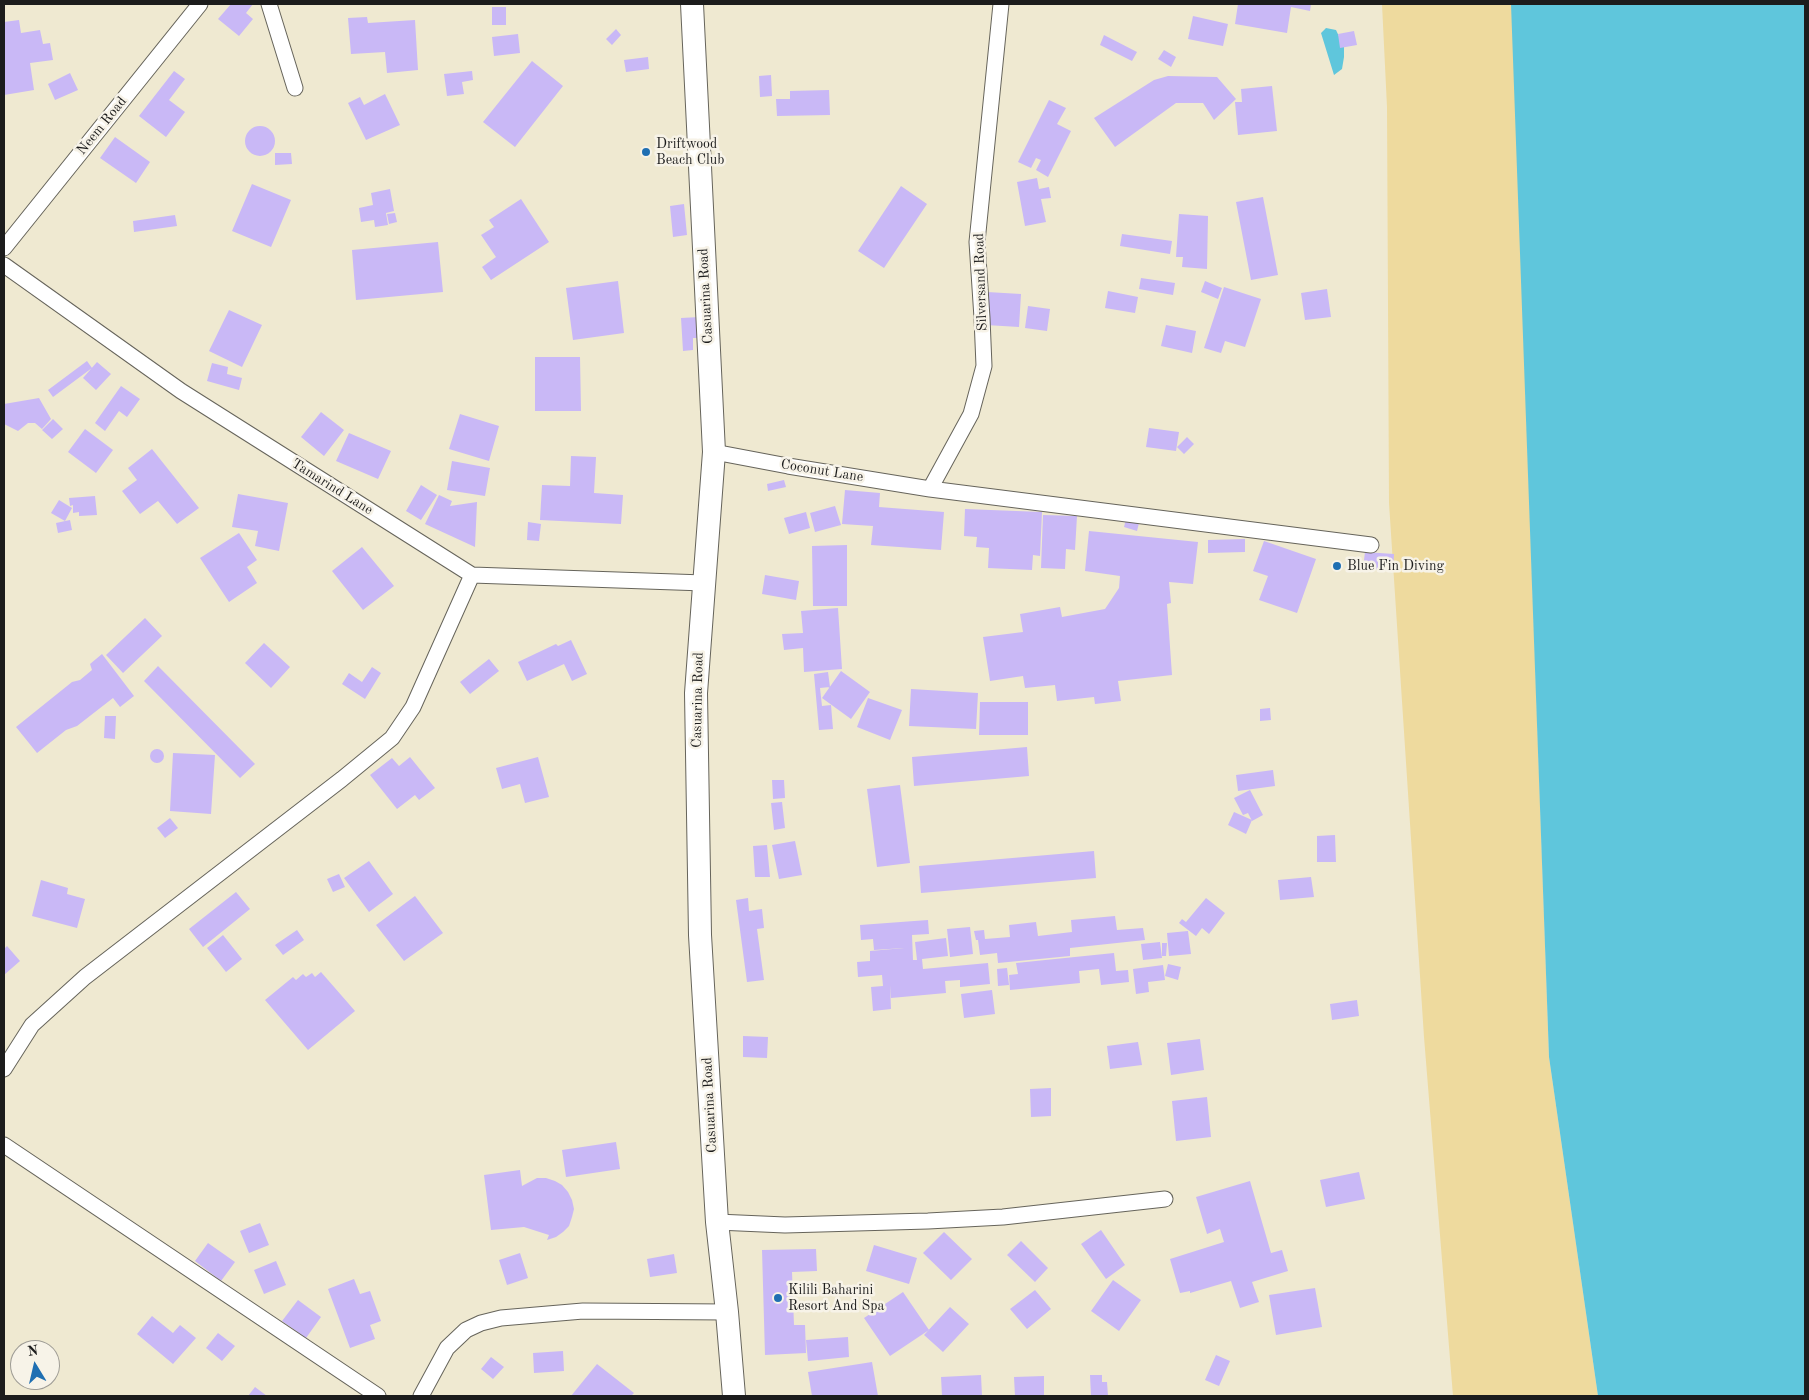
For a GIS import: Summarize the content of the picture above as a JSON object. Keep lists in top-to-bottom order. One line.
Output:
{"streets":{"street":["Neem Road","Silversand Road","Casuarina Road","Coconut Lane","Tamarind Lane"]},"crossings":[["Silversand Road","Coconut Lane"],["Casuarina Road","Coconut Lane"]],"places":["Driftwood Beach Club","Blue Fin Diving","Kilili Baharini Resort And Spa"],"north":"top"}
